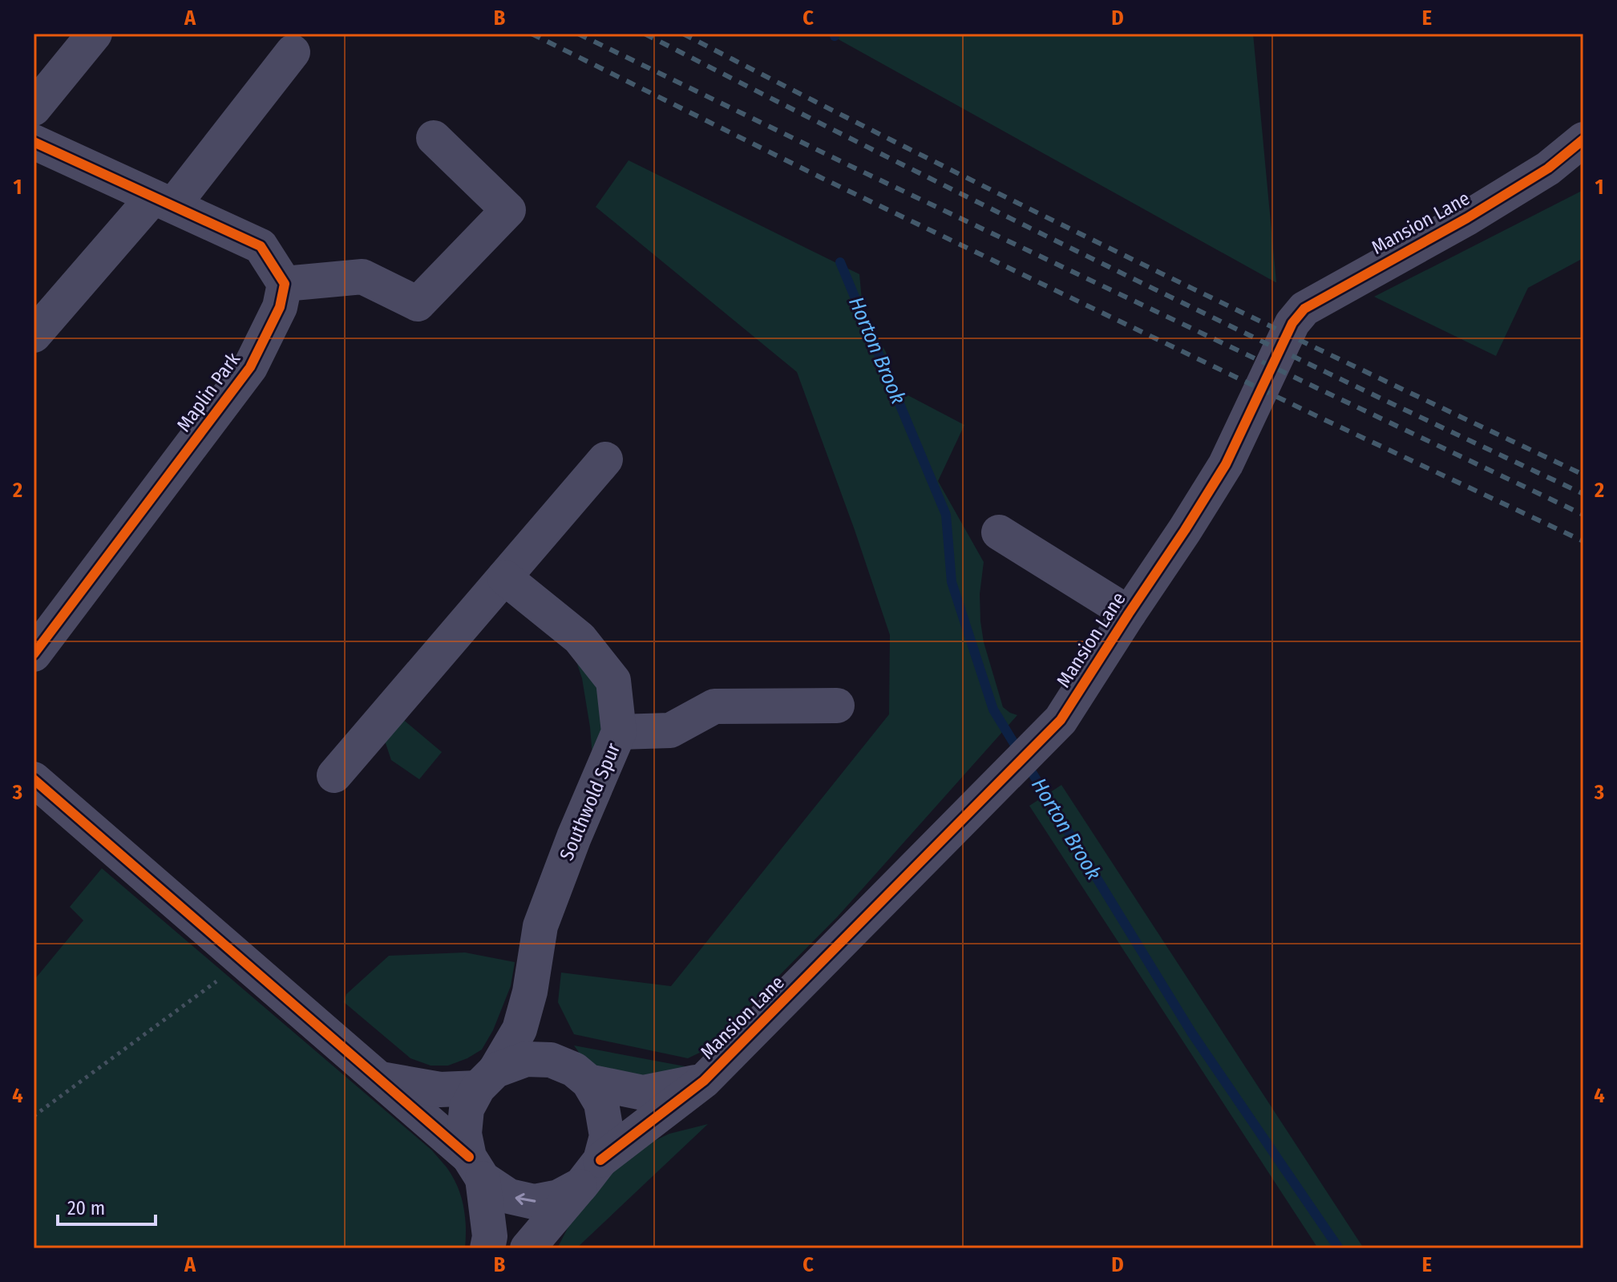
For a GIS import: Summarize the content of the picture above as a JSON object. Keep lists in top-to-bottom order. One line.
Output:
{"streets":{"street":["Mansion Lane","Maplin Park","Southwold Spur"]},"crossings":[["Mansion Lane","Southwold Spur"]],"water":["Horton Brook"],"scale_bar":"20 m","grid":{"columns":["A","B","C","D","E"],"rows":["1","2","3","4"]}}
